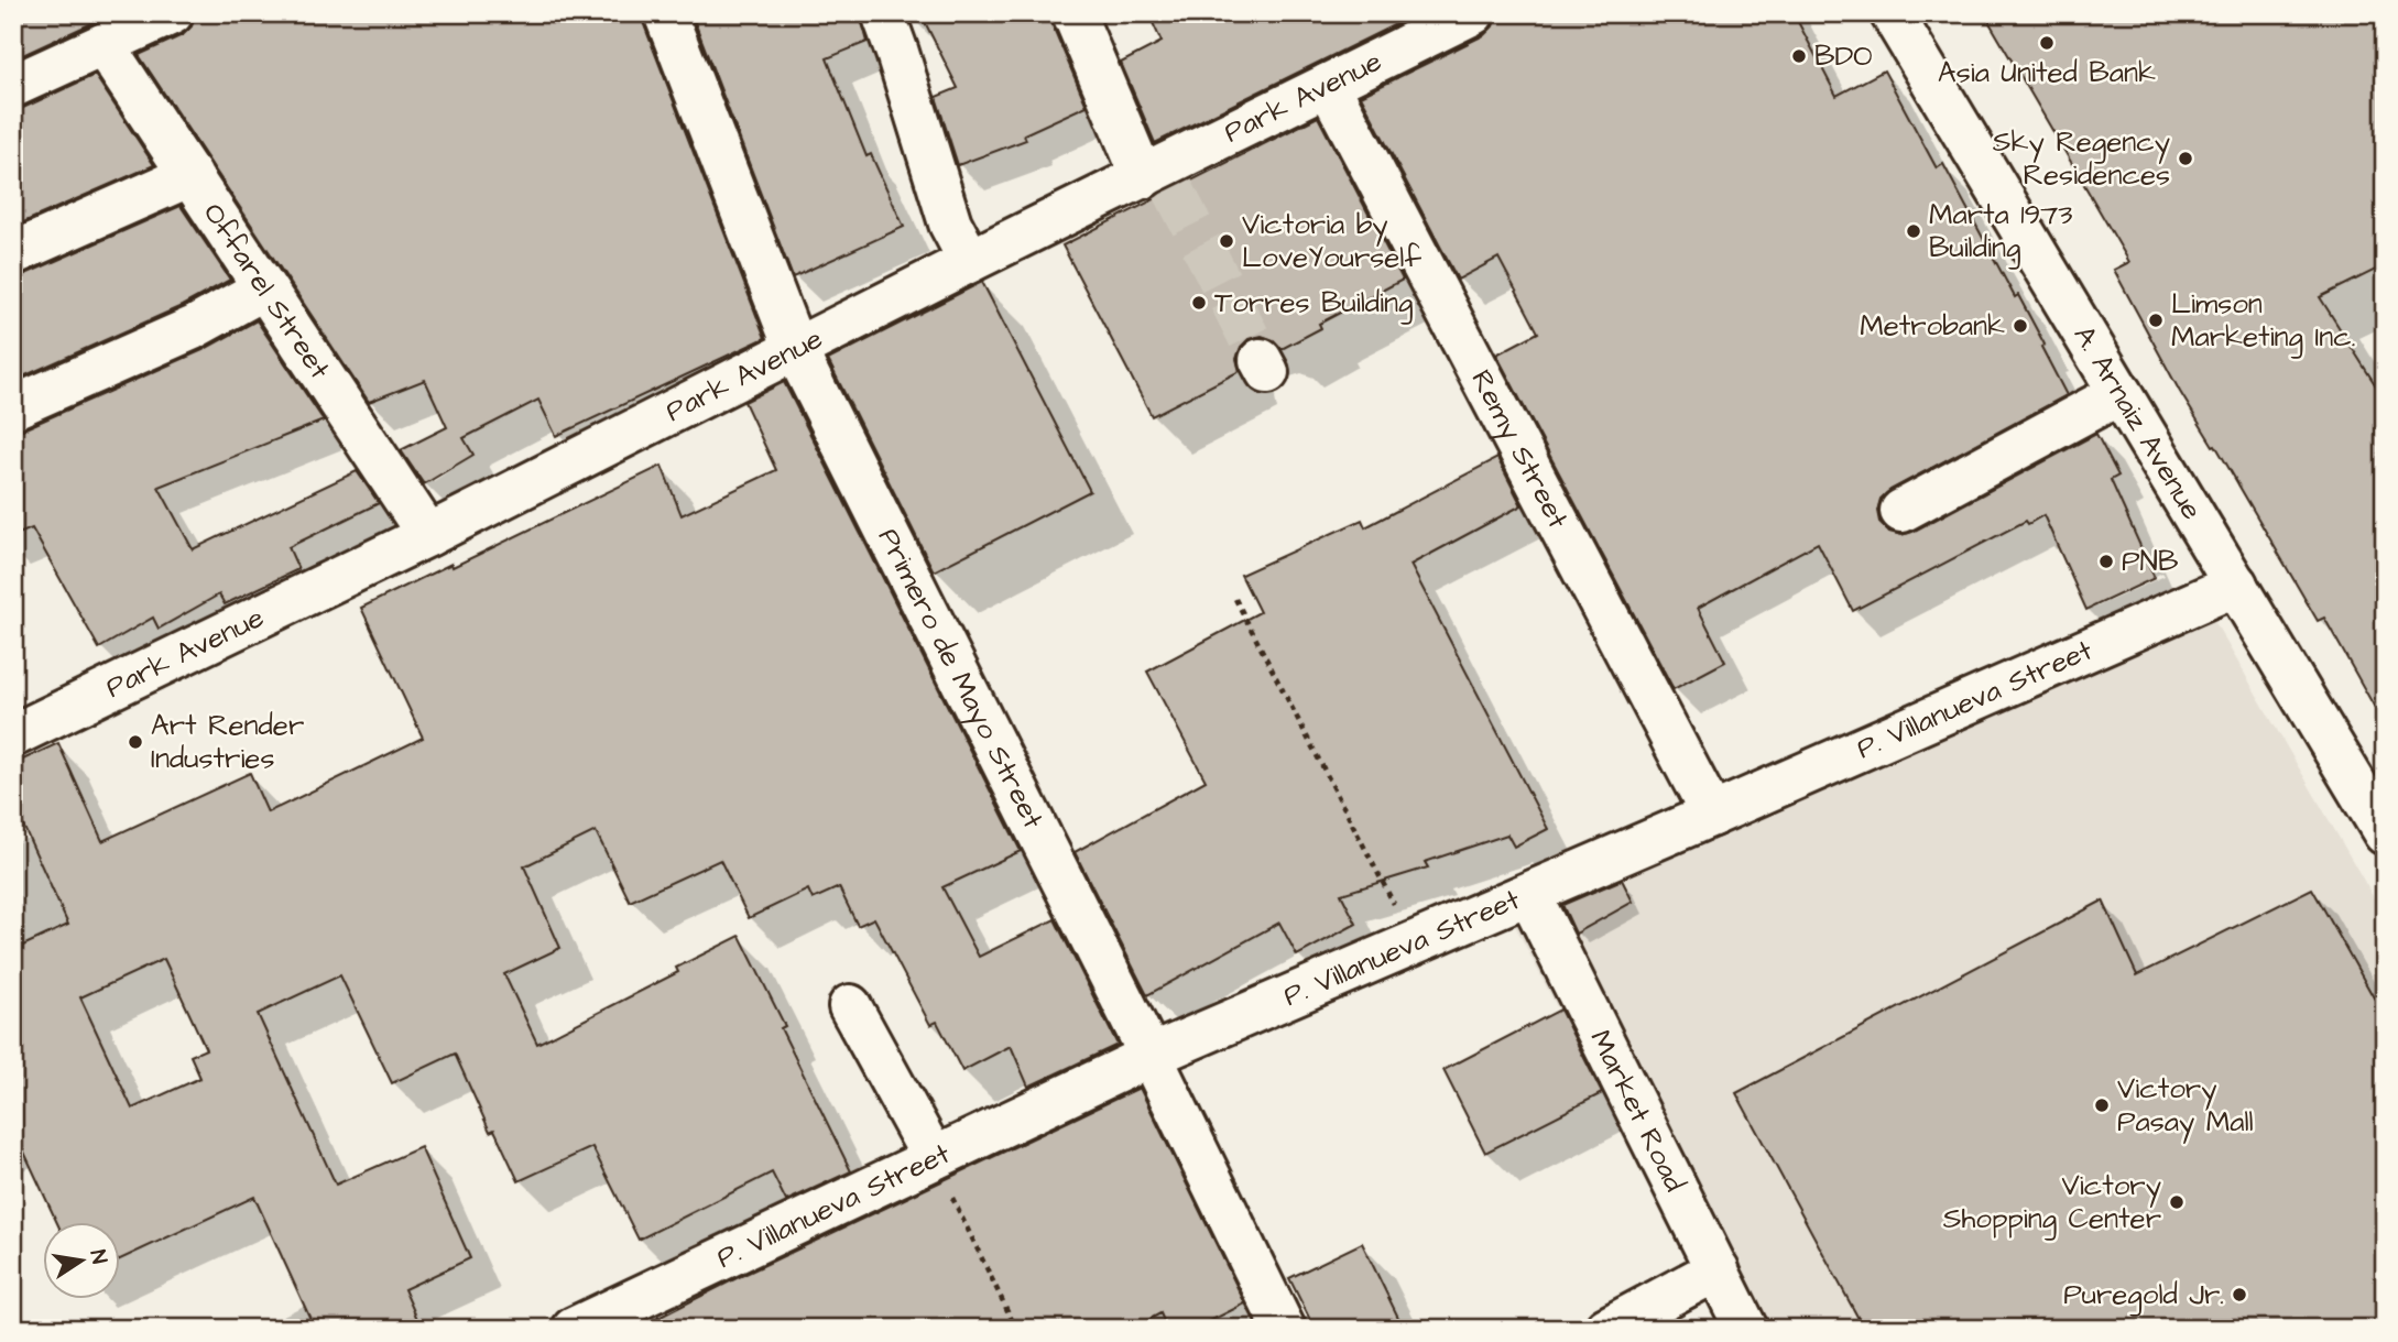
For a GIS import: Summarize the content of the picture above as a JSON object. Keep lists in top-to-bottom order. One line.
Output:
{"streets":{"street":["Park Avenue","Offarel Street","A. Arnaiz Avenue","Remy Street","Primero de Mayo Street","P. Villanueva Street","Market Road"]},"crossings":[["Park Avenue","Offarel Street"],["Park Avenue","Remy Street"],["Park Avenue","Primero de Mayo Street"],["A. Arnaiz Avenue","P. Villanueva Street"],["Remy Street","P. Villanueva Street"],["Primero de Mayo Street","P. Villanueva Street"],["P. Villanueva Street","Market Road"]],"places":["Asia United Bank","BDO","Sky Regency Residences","Marta 1973 Building","Victoria by LoveYourself","Torres Building","Limson Marketing Inc.","Metrobank","PNB","Art Render Industries","Victory Pasay Mall","Victory Shopping Center","Puregold Jr."],"north":"right"}
